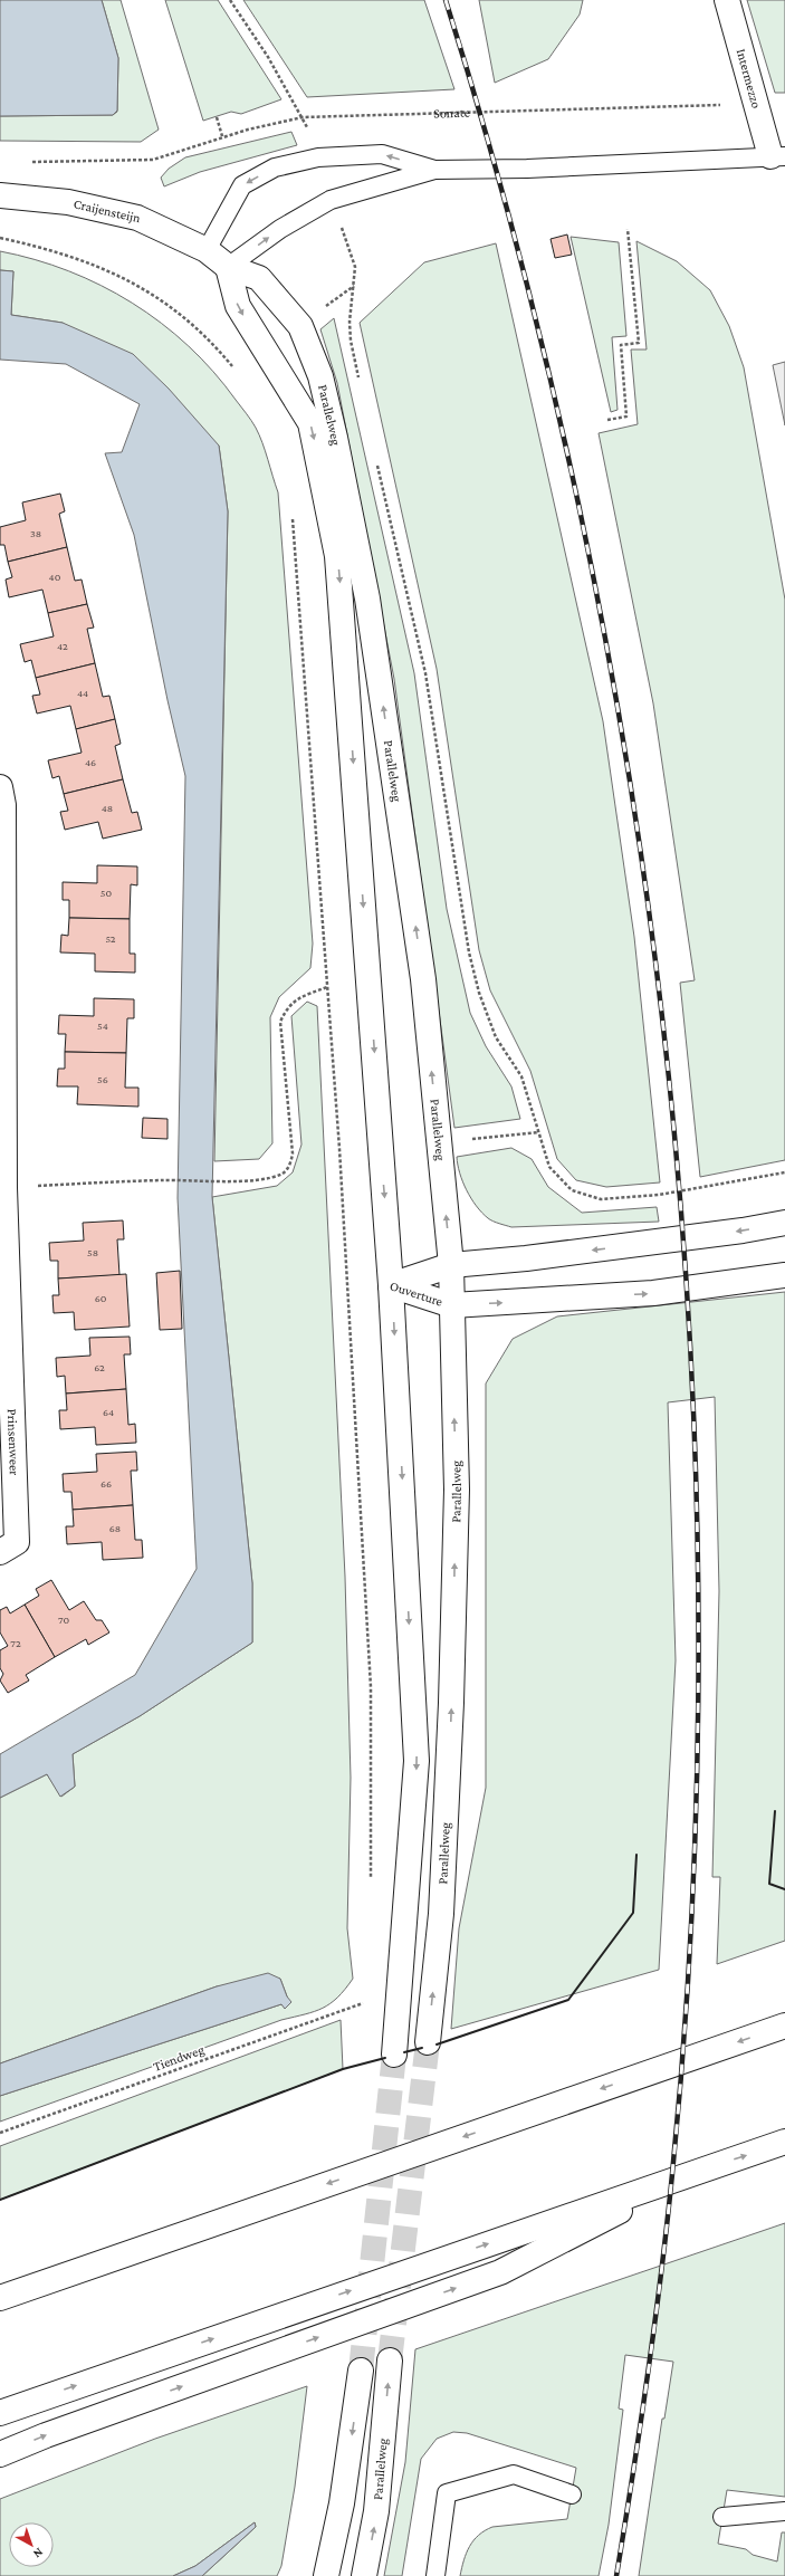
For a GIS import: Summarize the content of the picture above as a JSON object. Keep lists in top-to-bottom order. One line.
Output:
{"streets":{"main road":["Intermezzo","Craijensteijn","Parallelweg","Ouverture","Prinsenweer"],"path":["Sonate","Tiendweg"]},"crossings":[["Intermezzo","Sonate"],["Craijensteijn","Parallelweg"],["Parallelweg","Ouverture"]],"house_numbers":["38","40","42","44","46","48","50","52","54","56","58","60","62","64","66","68","70","72"],"north":"bottom right"}
